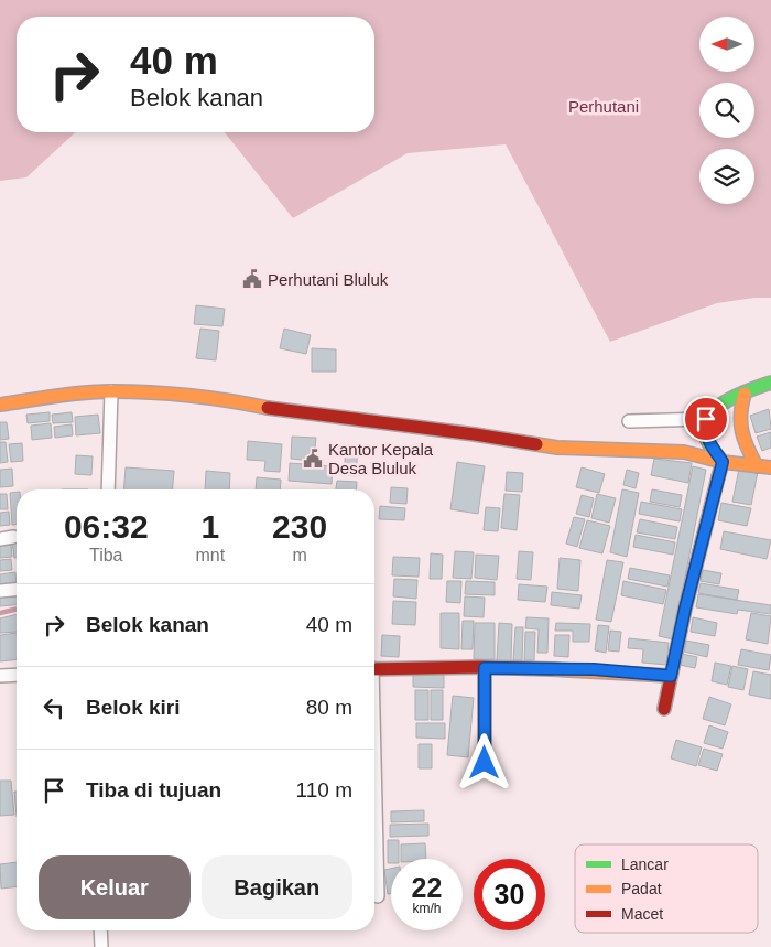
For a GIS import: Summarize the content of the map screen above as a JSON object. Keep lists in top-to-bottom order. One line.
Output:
{"parks":["Perhutani"],"places":{"public building":["Perhutani Bluluk","Kantor Kepala Desa Bluluk"]},"legend":["Lancar","Padat","Macet"],"north":"left","page":{"turn":["40 m","Belok kanan"],"eta":["06:32","Tiba","1","mnt","230","m"],"list":[{"name":"Belok kanan","value":"40 m"},{"name":"Belok kiri","value":"80 m"},{"name":"Tiba di tujuan","value":"110 m"}],"buttons":["Keluar","Bagikan"],"speed":"22 km/h","limit":"30"}}
